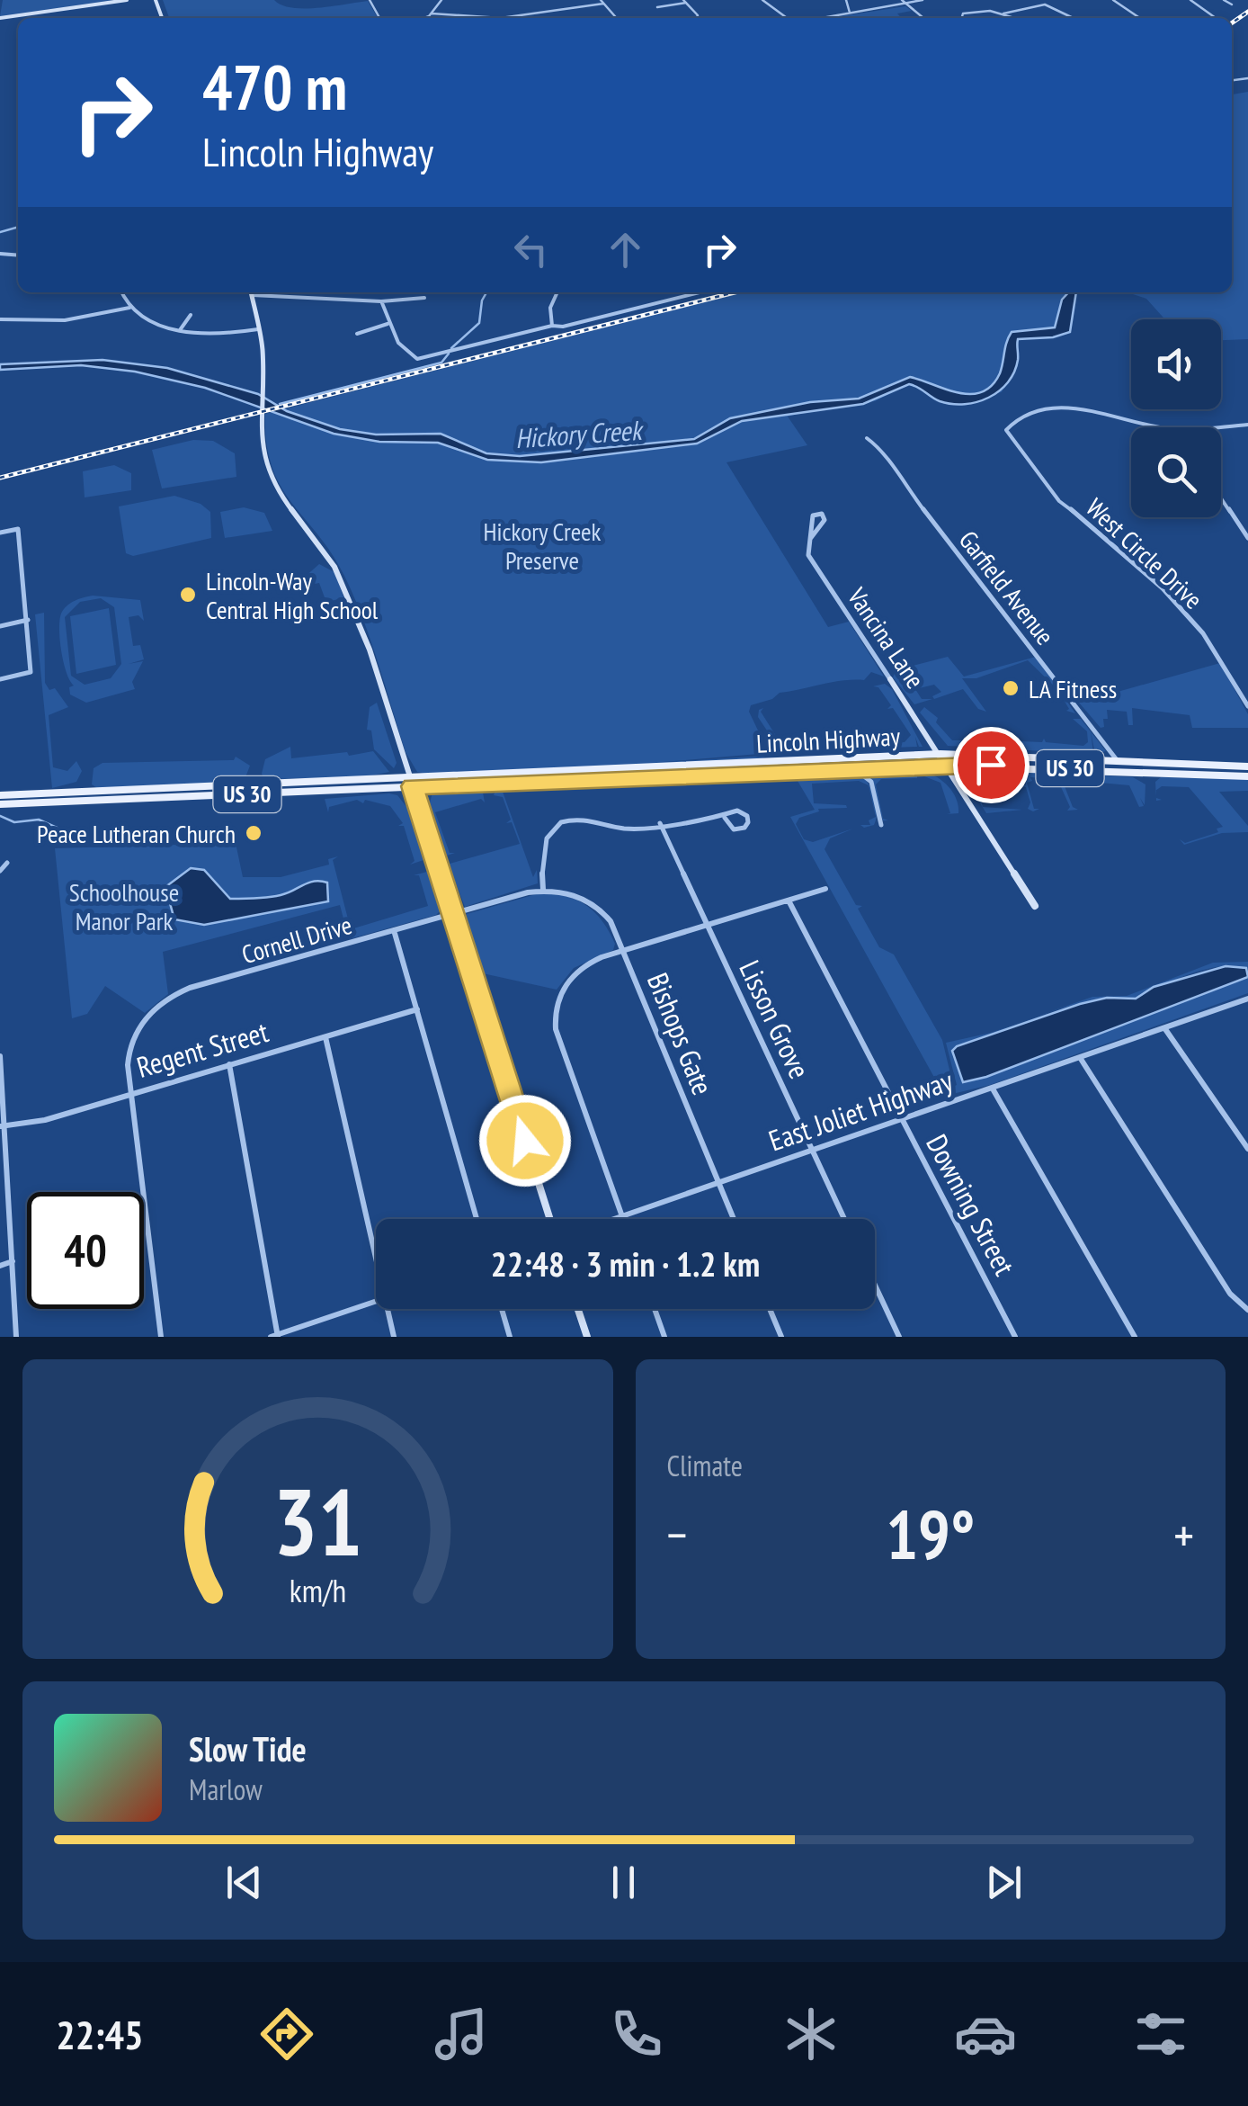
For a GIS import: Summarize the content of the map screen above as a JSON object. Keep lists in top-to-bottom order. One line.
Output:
{"streets":{"main road":["Lincoln Highway","US 30"],"street":["West Circle Drive","Garfield Avenue","Vancina Lane","Cornell Drive","Lisson Grove","Bishops Gate","Regent Street","East Joliet Highway","Downing Street"]},"crossings":[["Garfield Avenue","Lincoln Highway"],["Vancina Lane","Lincoln Highway"],["Lincoln Highway","US 30"],["Cornell Drive","Bishops Gate"],["Cornell Drive","Regent Street"],["Lisson Grove","East Joliet Highway"],["Bishops Gate","East Joliet Highway"],["East Joliet Highway","Downing Street"]],"water":["Hickory Creek"],"parks":["Hickory Creek Preserve","Schoolhouse Manor Park"],"places":["Lincoln-Way Central High School","LA Fitness","Peace Lutheran Church"],"page":{"turn":["470 m","Lincoln Highway"],"limit":"40","trip":"22:48 · 3 min · 1.2 km","tile":"Climate","heat":["−","19°","+"],"song":["Slow Tide","Marlow"],"tabs":"22:45","gauge":["31","km/h"]}}
